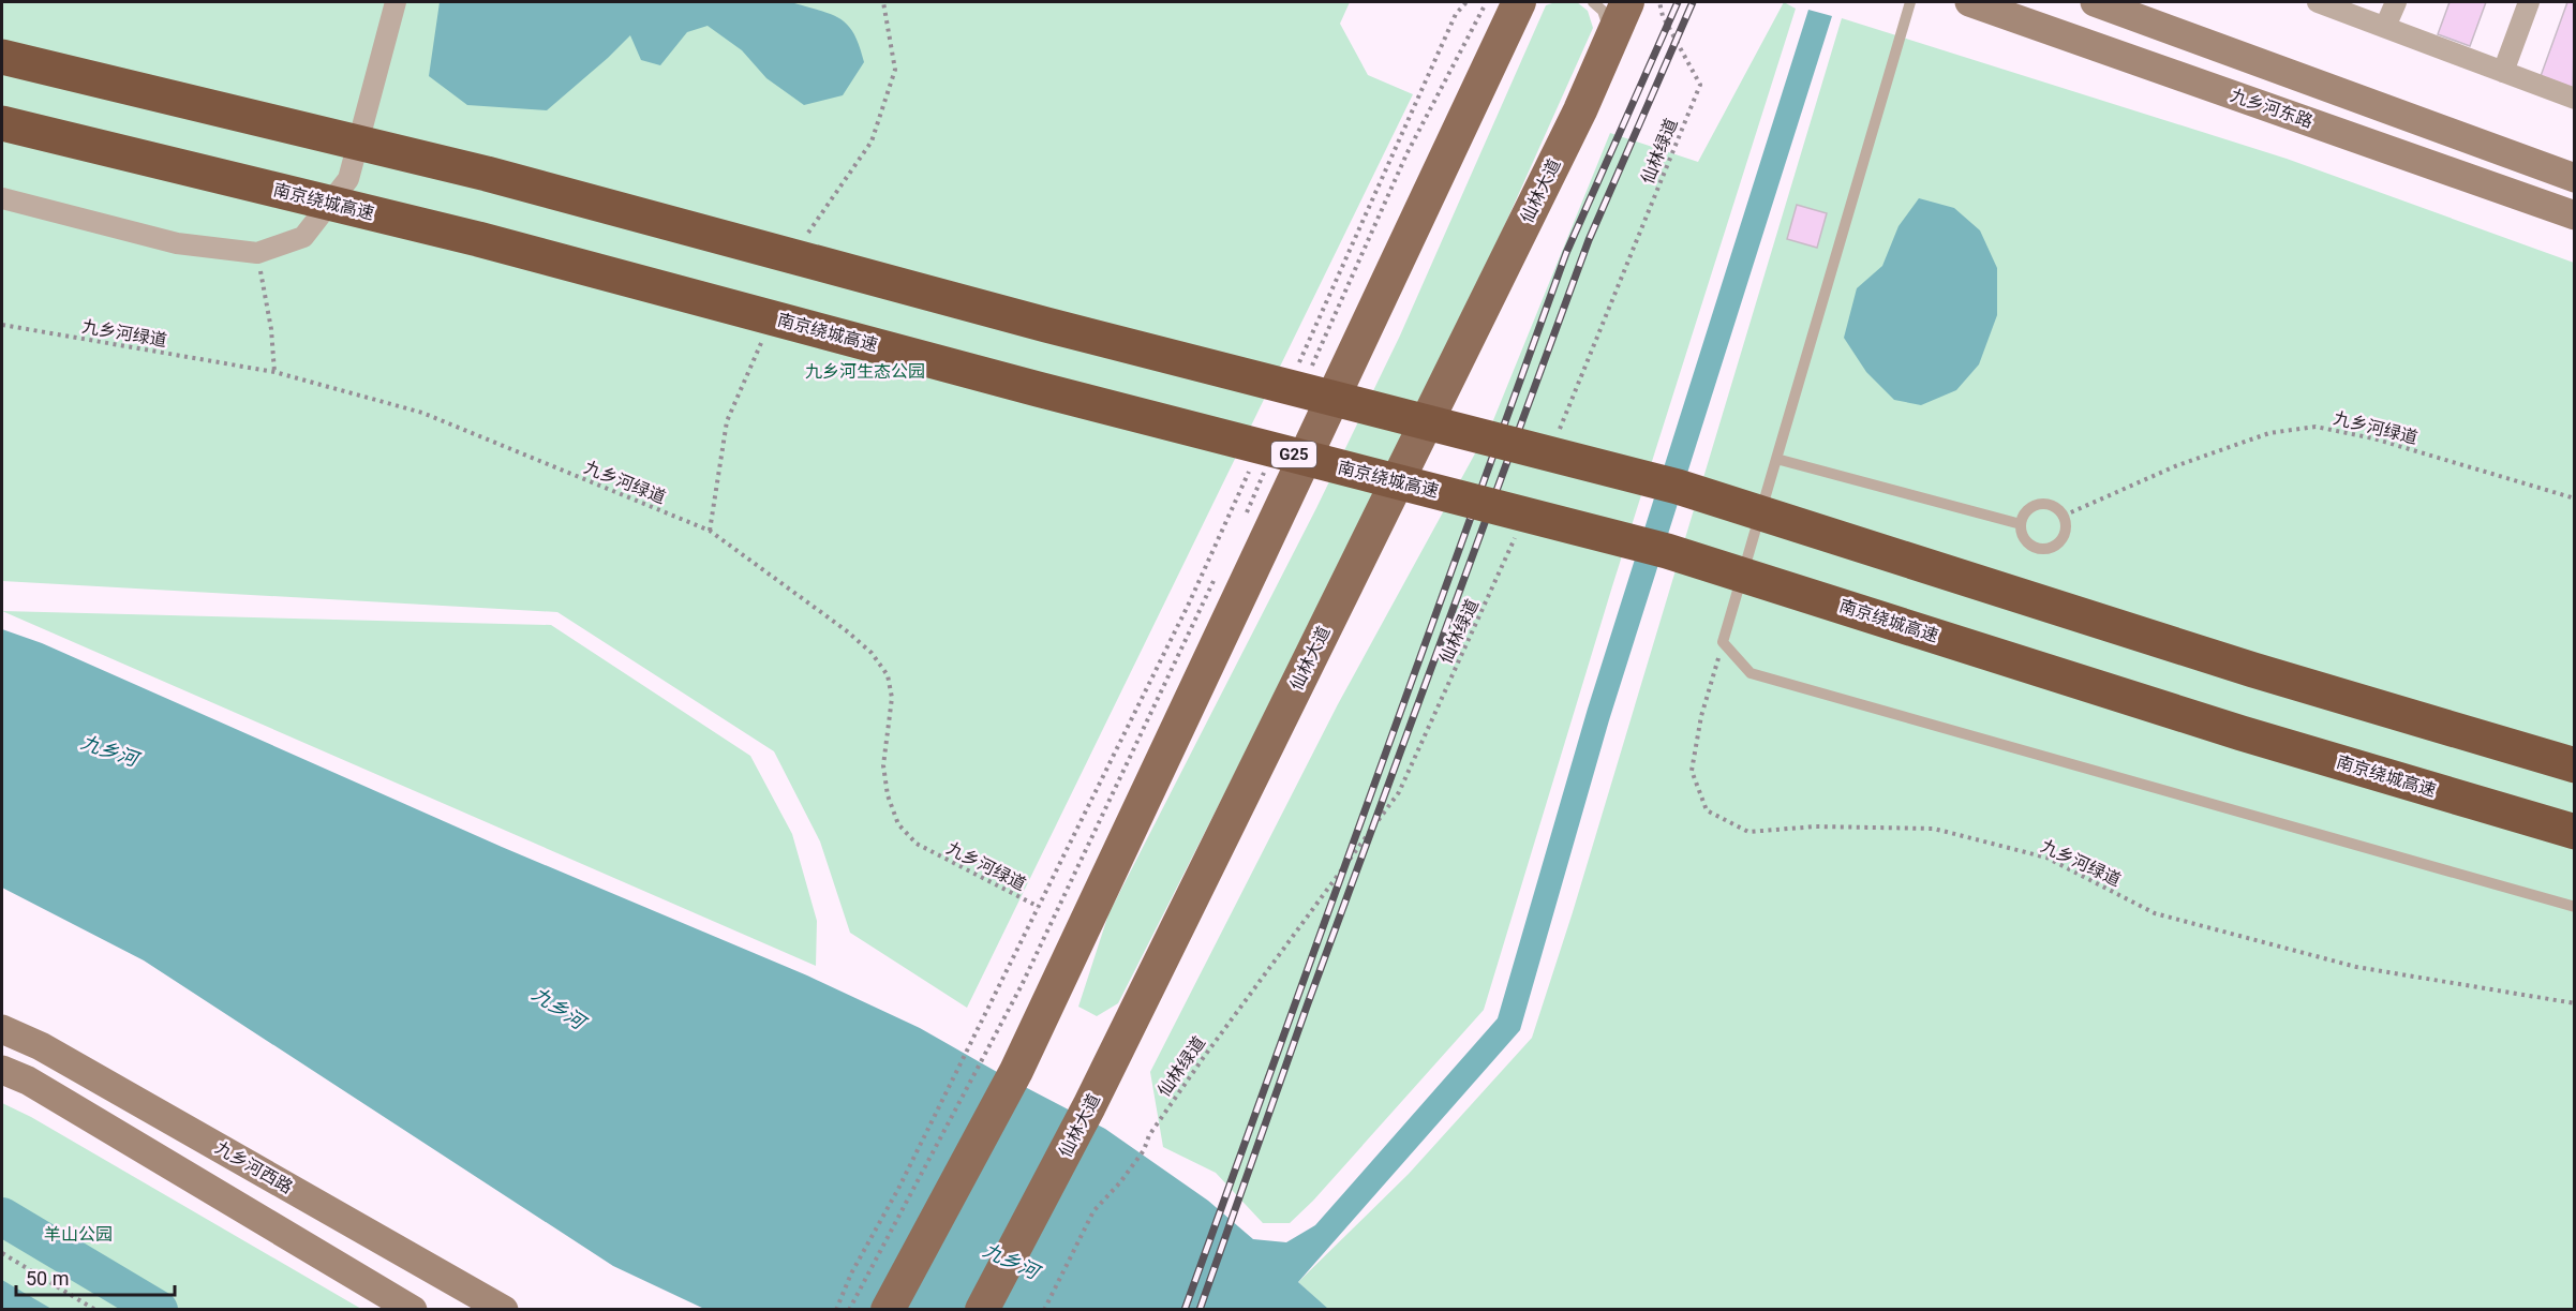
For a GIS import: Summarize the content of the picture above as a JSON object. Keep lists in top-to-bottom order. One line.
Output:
{"streets":{"highway":["南京绕城高速","G25"],"main road":["九乡河东路","仙林大道","九乡河西路"],"path":["仙林绿道","九乡河绿道"]},"water":["九乡河"],"parks":["九乡河生态公园","羊山公园"],"scale_bar":"50 m"}
